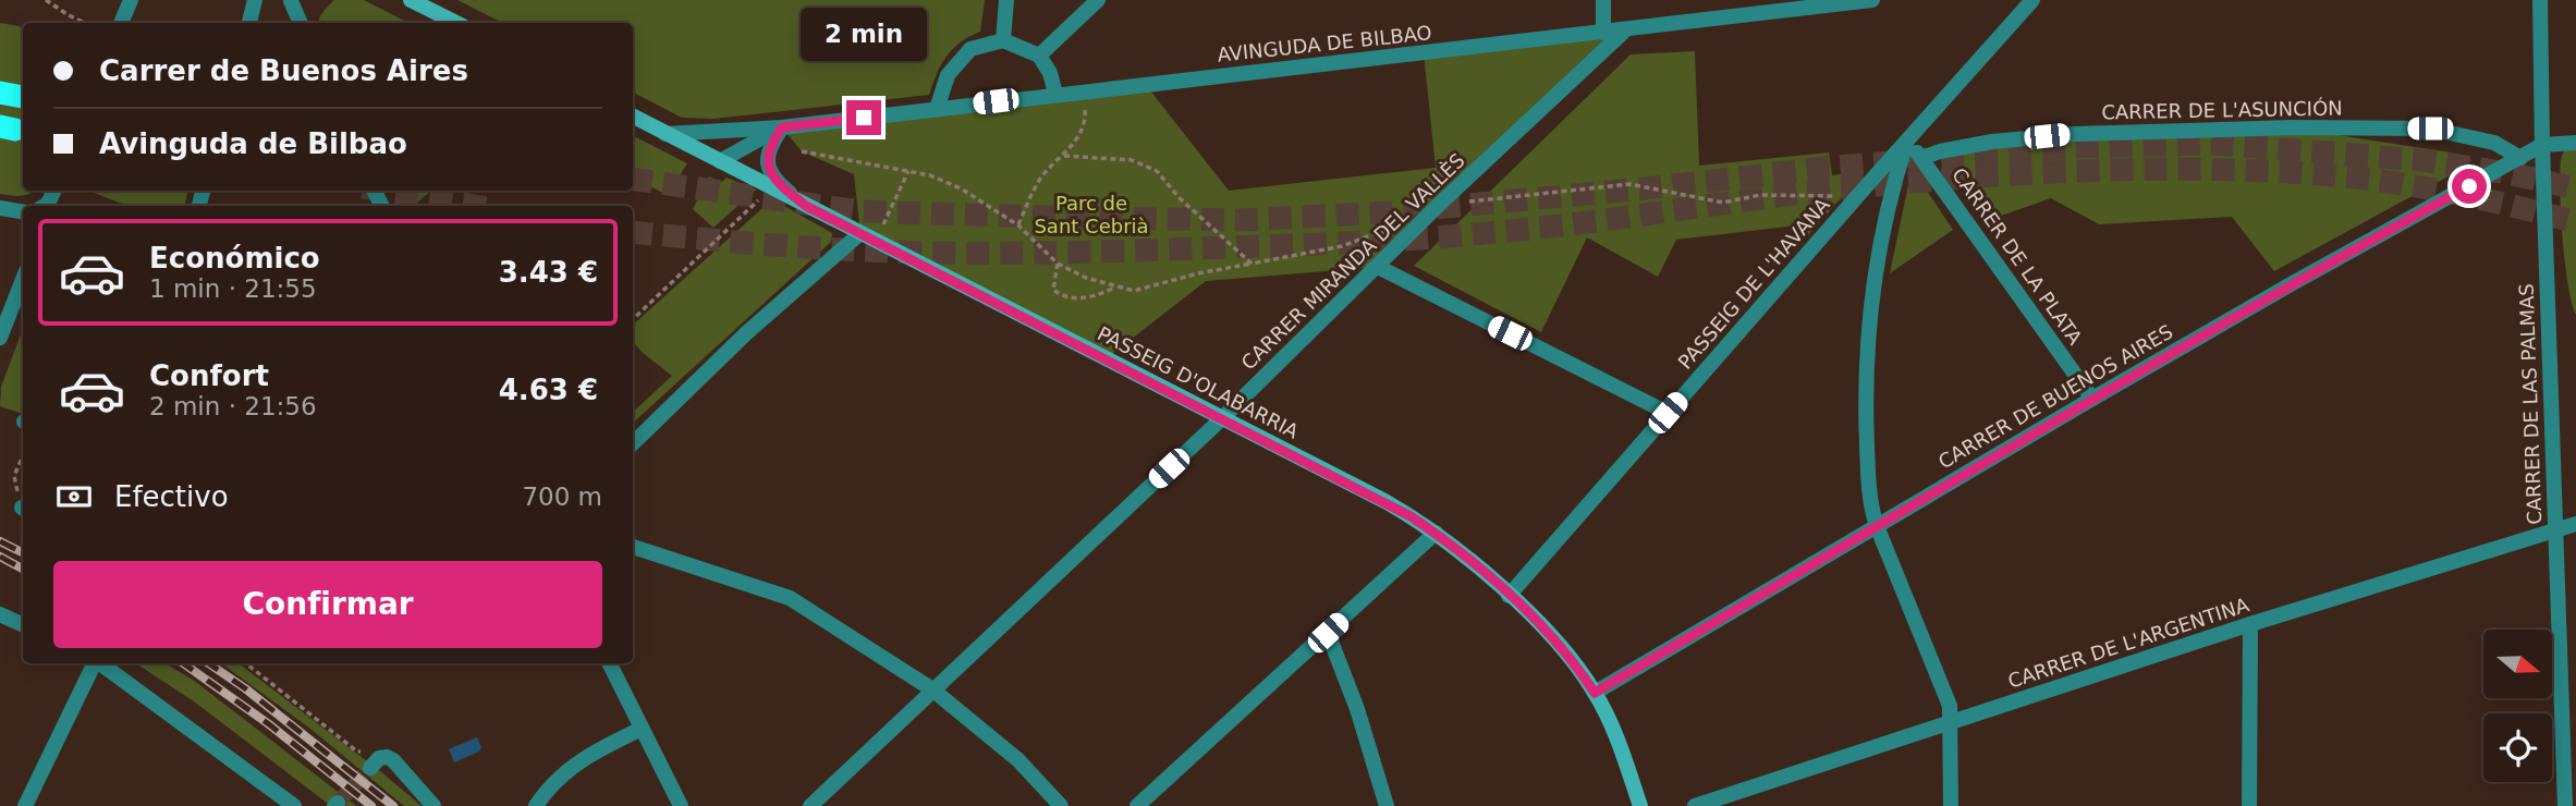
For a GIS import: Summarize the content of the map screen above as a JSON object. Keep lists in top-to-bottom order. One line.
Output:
{"streets":{"main road":["PASSEIG D'OLABARRIA"],"street":["AVINGUDA DE BILBAO","CARRER DE L'ASUNCIÓN","CARRER DE LA PLATA","CARRER MIRANDA DEL VALLÈS","PASSEIG DE L'HAVANA","CARRER DE BUENOS AIRES","CARRER DE LAS PALMAS","CARRER DE L'ARGENTINA"]},"crossings":[["AVINGUDA DE BILBAO","CARRER MIRANDA DEL VALLÈS"],["AVINGUDA DE BILBAO","PASSEIG D'OLABARRIA"],["CARRER DE L'ASUNCIÓN","CARRER DE LA PLATA"],["CARRER DE L'ASUNCIÓN","CARRER DE BUENOS AIRES"],["CARRER DE LA PLATA","PASSEIG DE L'HAVANA"],["CARRER DE LA PLATA","CARRER DE BUENOS AIRES"],["CARRER MIRANDA DEL VALLÈS","PASSEIG D'OLABARRIA"],["PASSEIG DE L'HAVANA","PASSEIG D'OLABARRIA"],["PASSEIG D'OLABARRIA","CARRER DE BUENOS AIRES"],["CARRER DE BUENOS AIRES","CARRER DE LAS PALMAS"],["CARRER DE LAS PALMAS","CARRER DE L'ARGENTINA"]],"parks":["Parc de Sant Cebrià"],"north":"right","page":{"bubble":"2 min","banner":["Carrer de Buenos Aires","Avinguda de Bilbao"],"list":[{"name":"Económico","note":"1 min · 21:55","value":"3.43 €"},{"name":"Confort","note":"2 min · 21:56","value":"4.63 €"}],"pay":["Efectivo","700 m"],"buttons":"Confirmar"}}
